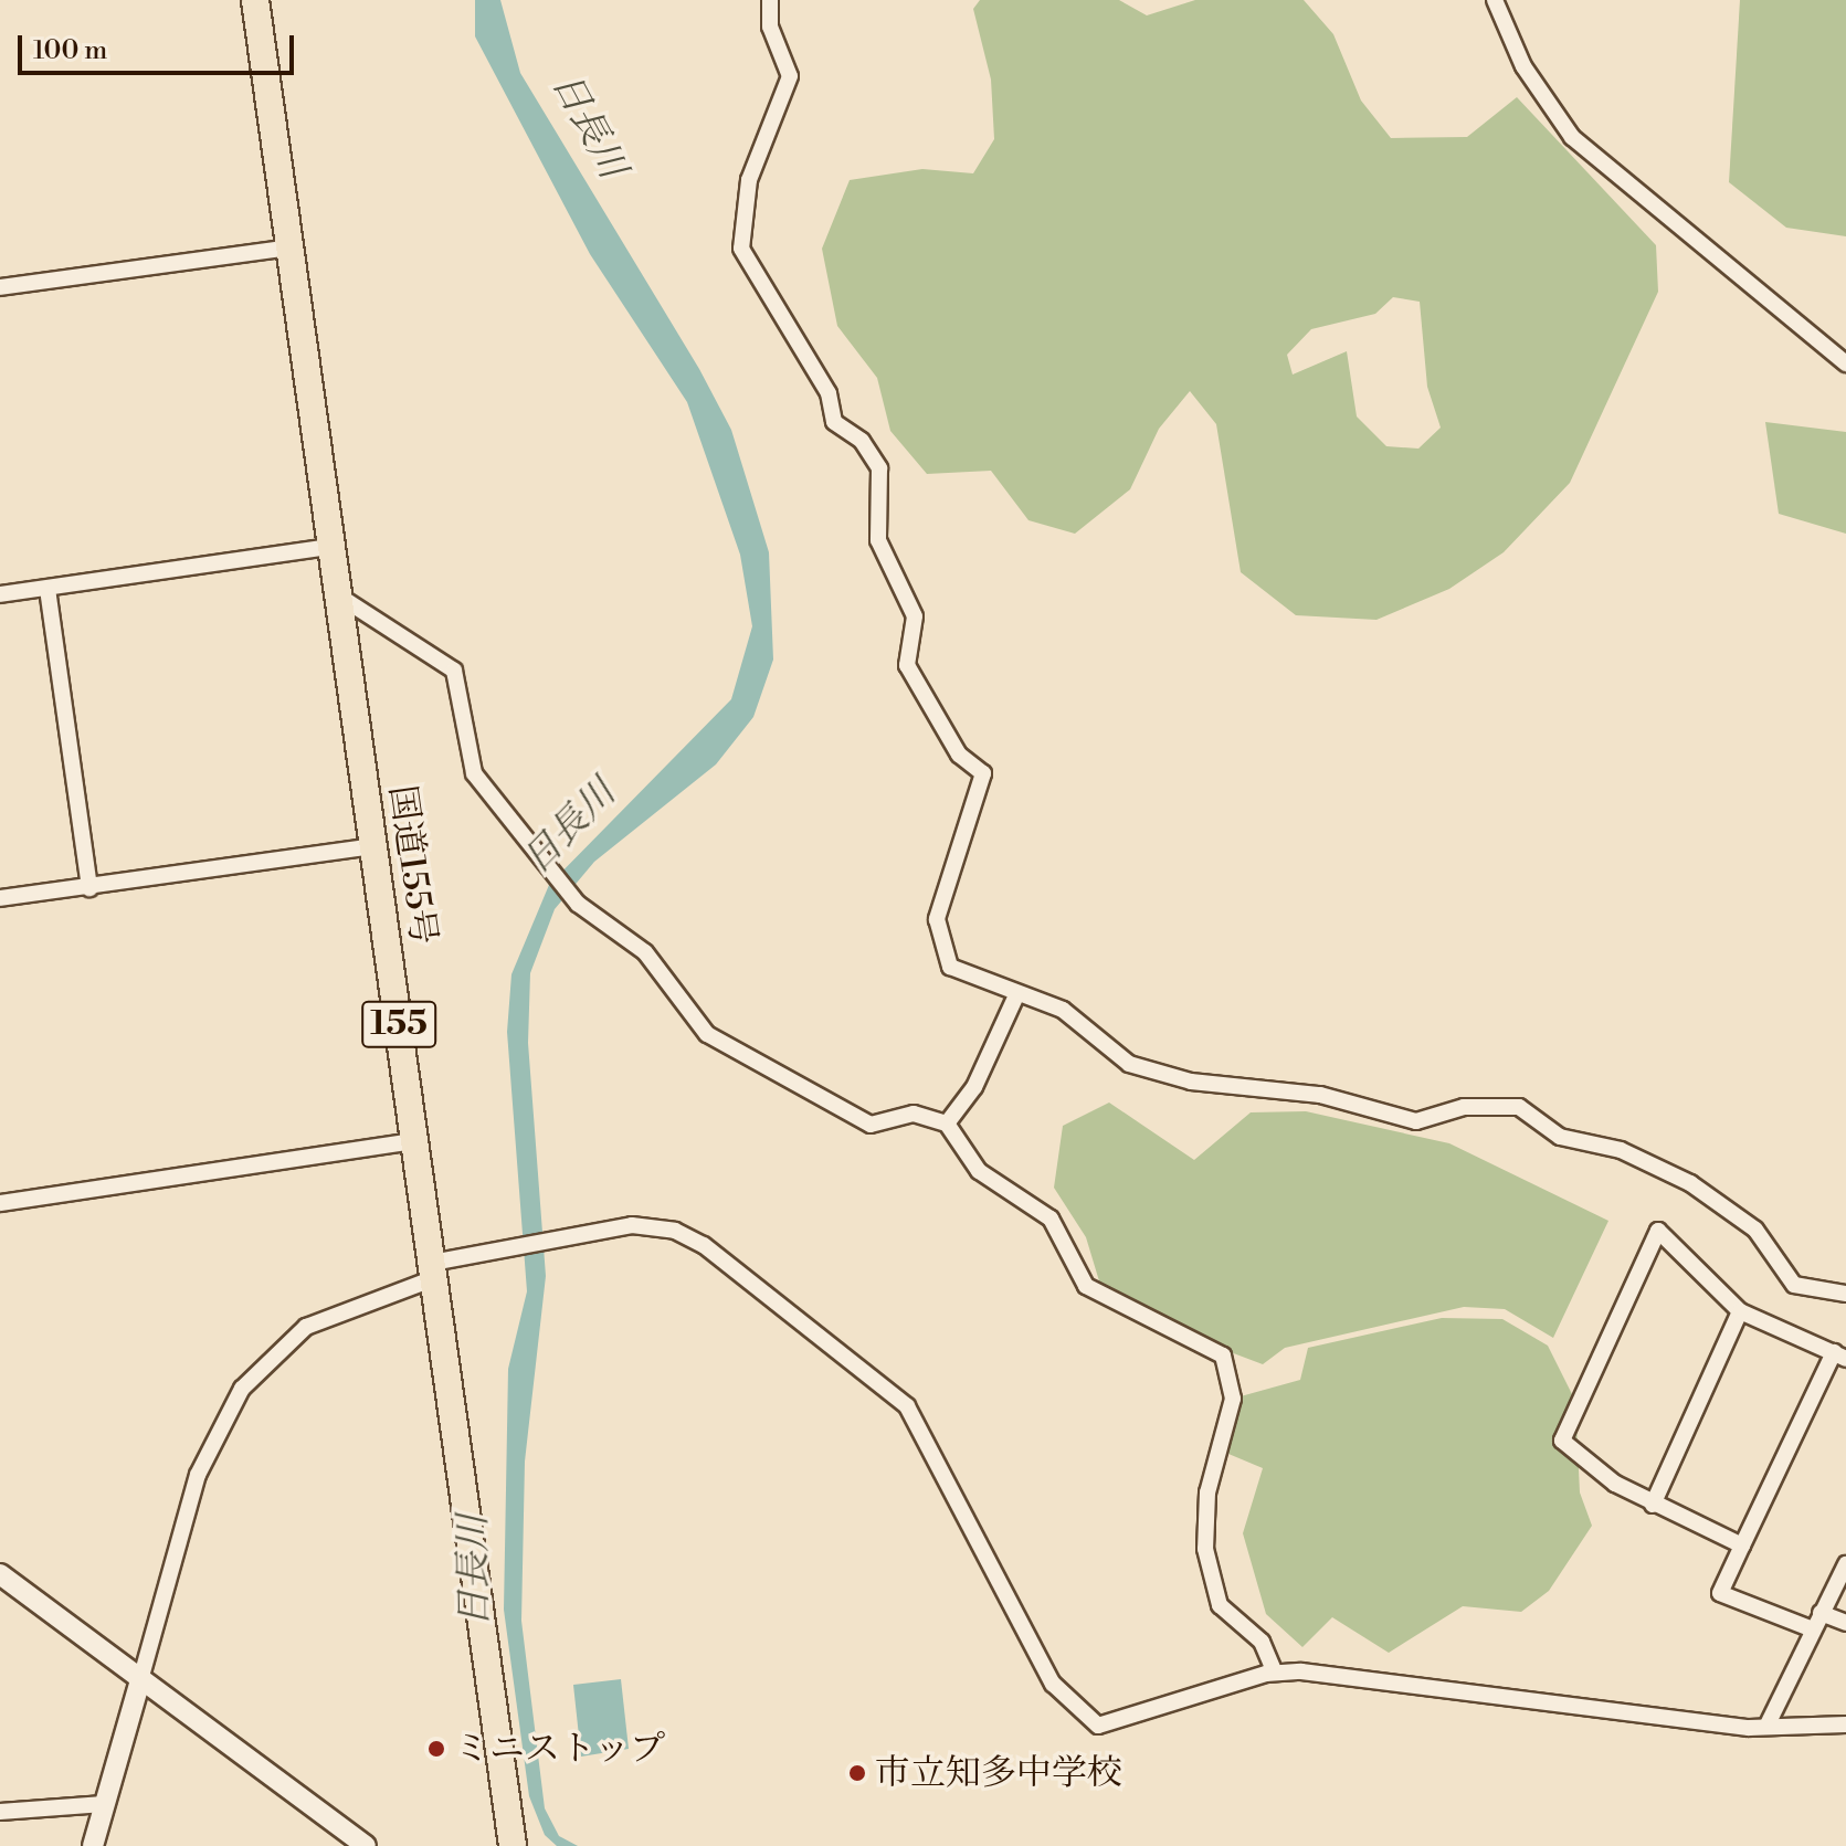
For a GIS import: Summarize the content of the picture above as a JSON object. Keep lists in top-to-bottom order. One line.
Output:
{"streets":{"highway":["国道155号","155"]},"water":["日長川"],"places":["ミニストップ","市立知多中学校"],"scale_bar":"100 m"}
